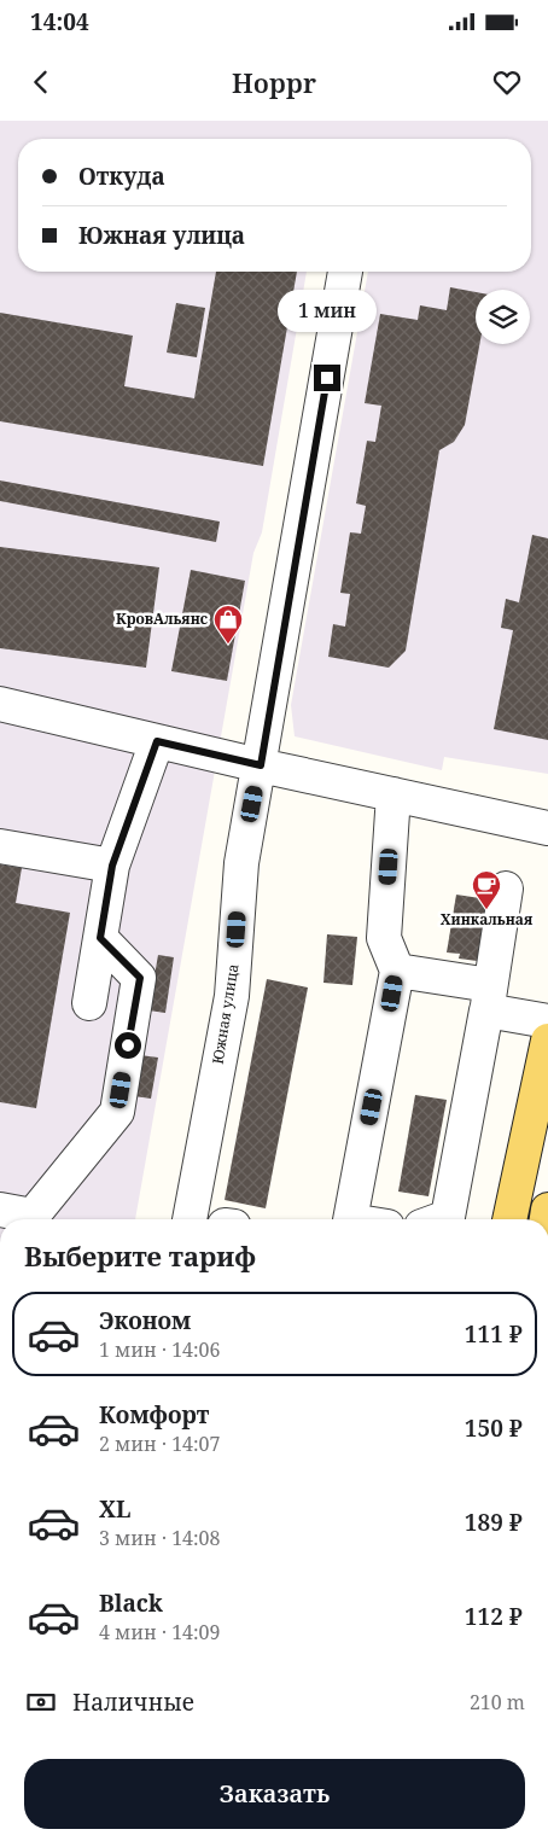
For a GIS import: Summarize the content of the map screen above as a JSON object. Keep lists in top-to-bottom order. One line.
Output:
{"streets":{"street":["Южная улица"]},"places":{"shop":["КровАльянс"],"cafe":["Хинкальная"]},"page":{"status":"14:04","header":"Hoppr","banner":["Откуда","Южная улица"],"bubble":"1 мин","heading":"Выберите тариф","list":[{"name":"Эконом","note":"1 мин · 14:06","value":"111 ₽"},{"name":"Комфорт","note":"2 мин · 14:07","value":"150 ₽"},{"name":"XL","note":"3 мин · 14:08","value":"189 ₽"},{"name":"Black","note":"4 мин · 14:09","value":"112 ₽"}],"pay":["Наличные","210 m"],"buttons":"Заказать"}}
